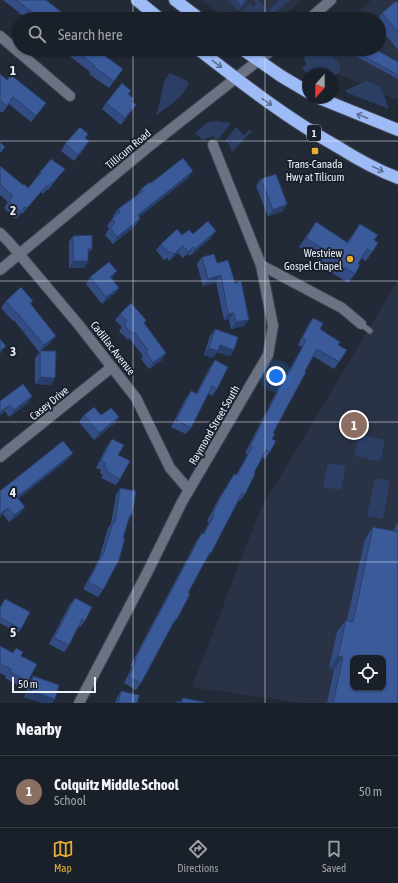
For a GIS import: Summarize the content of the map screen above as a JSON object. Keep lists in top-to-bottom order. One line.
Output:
{"streets":{"highway":["1"],"street":["Tillicum Road","Cadillac Avenue","Casey Drive","Raymond Street South"]},"crossings":[["1","Tillicum Road"],["Tillicum Road","Cadillac Avenue"],["Cadillac Avenue","Casey Drive"],["Cadillac Avenue","Raymond Street South"]],"places":{"transit":["Trans-Canada Hwy at Tilicum"],"other":["Westview Gospel Chapel"]},"scale_bar":"50 m","north":"bottom","page":{"search":"Search here","pins":"1","scale":"50 m","heading":"Nearby","list":[{"mark":"1","name":"Colquitz Middle School","note":"School","value":"50 m"}],"nav":["Map","Directions","Saved"]},"grid":{"rows":["1","2","3","4","5"]}}
